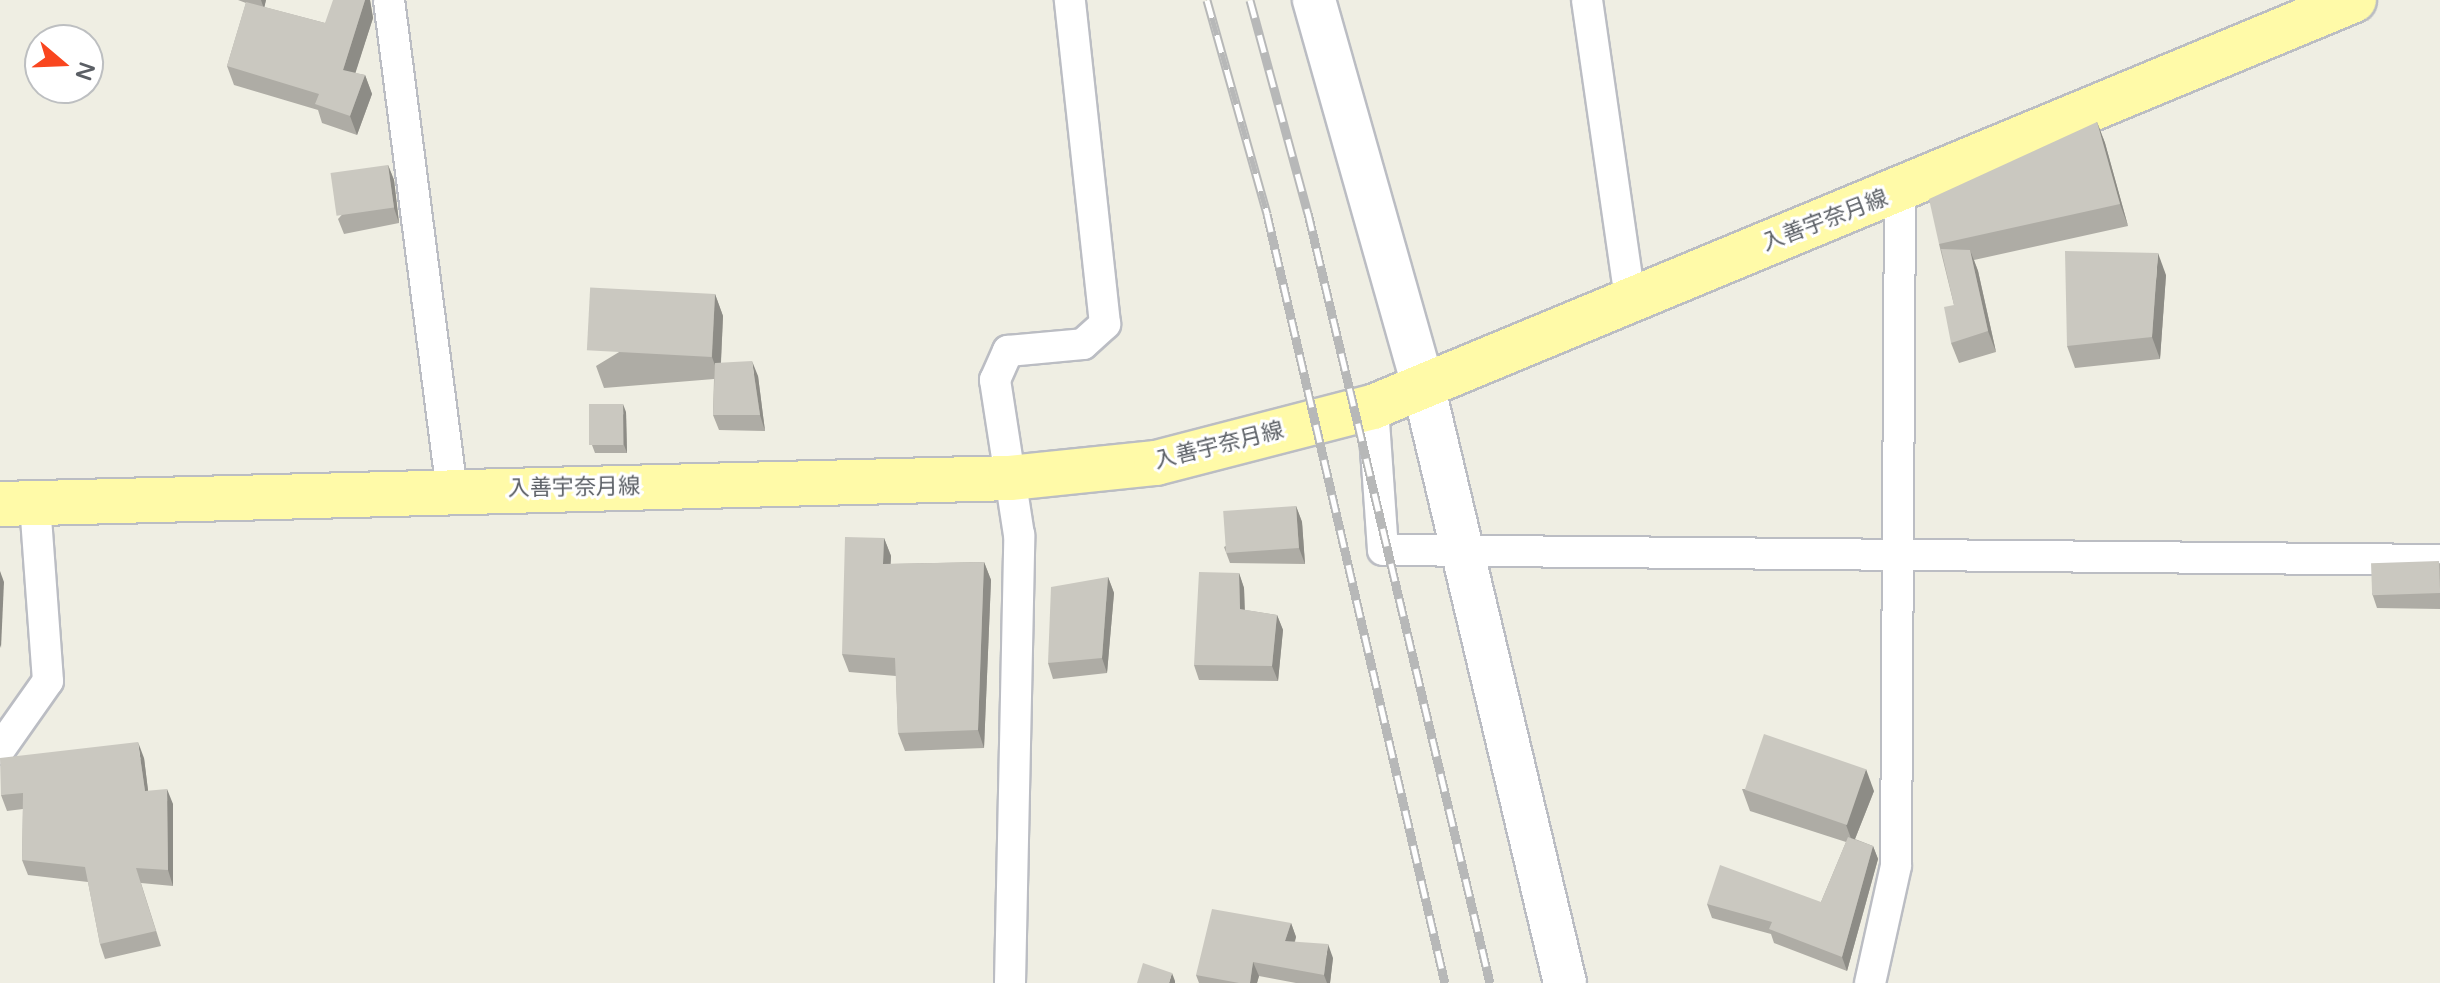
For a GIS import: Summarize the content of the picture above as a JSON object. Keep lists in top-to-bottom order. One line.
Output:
{"streets":{"main road":["入善宇奈月線"]},"north":"right"}
